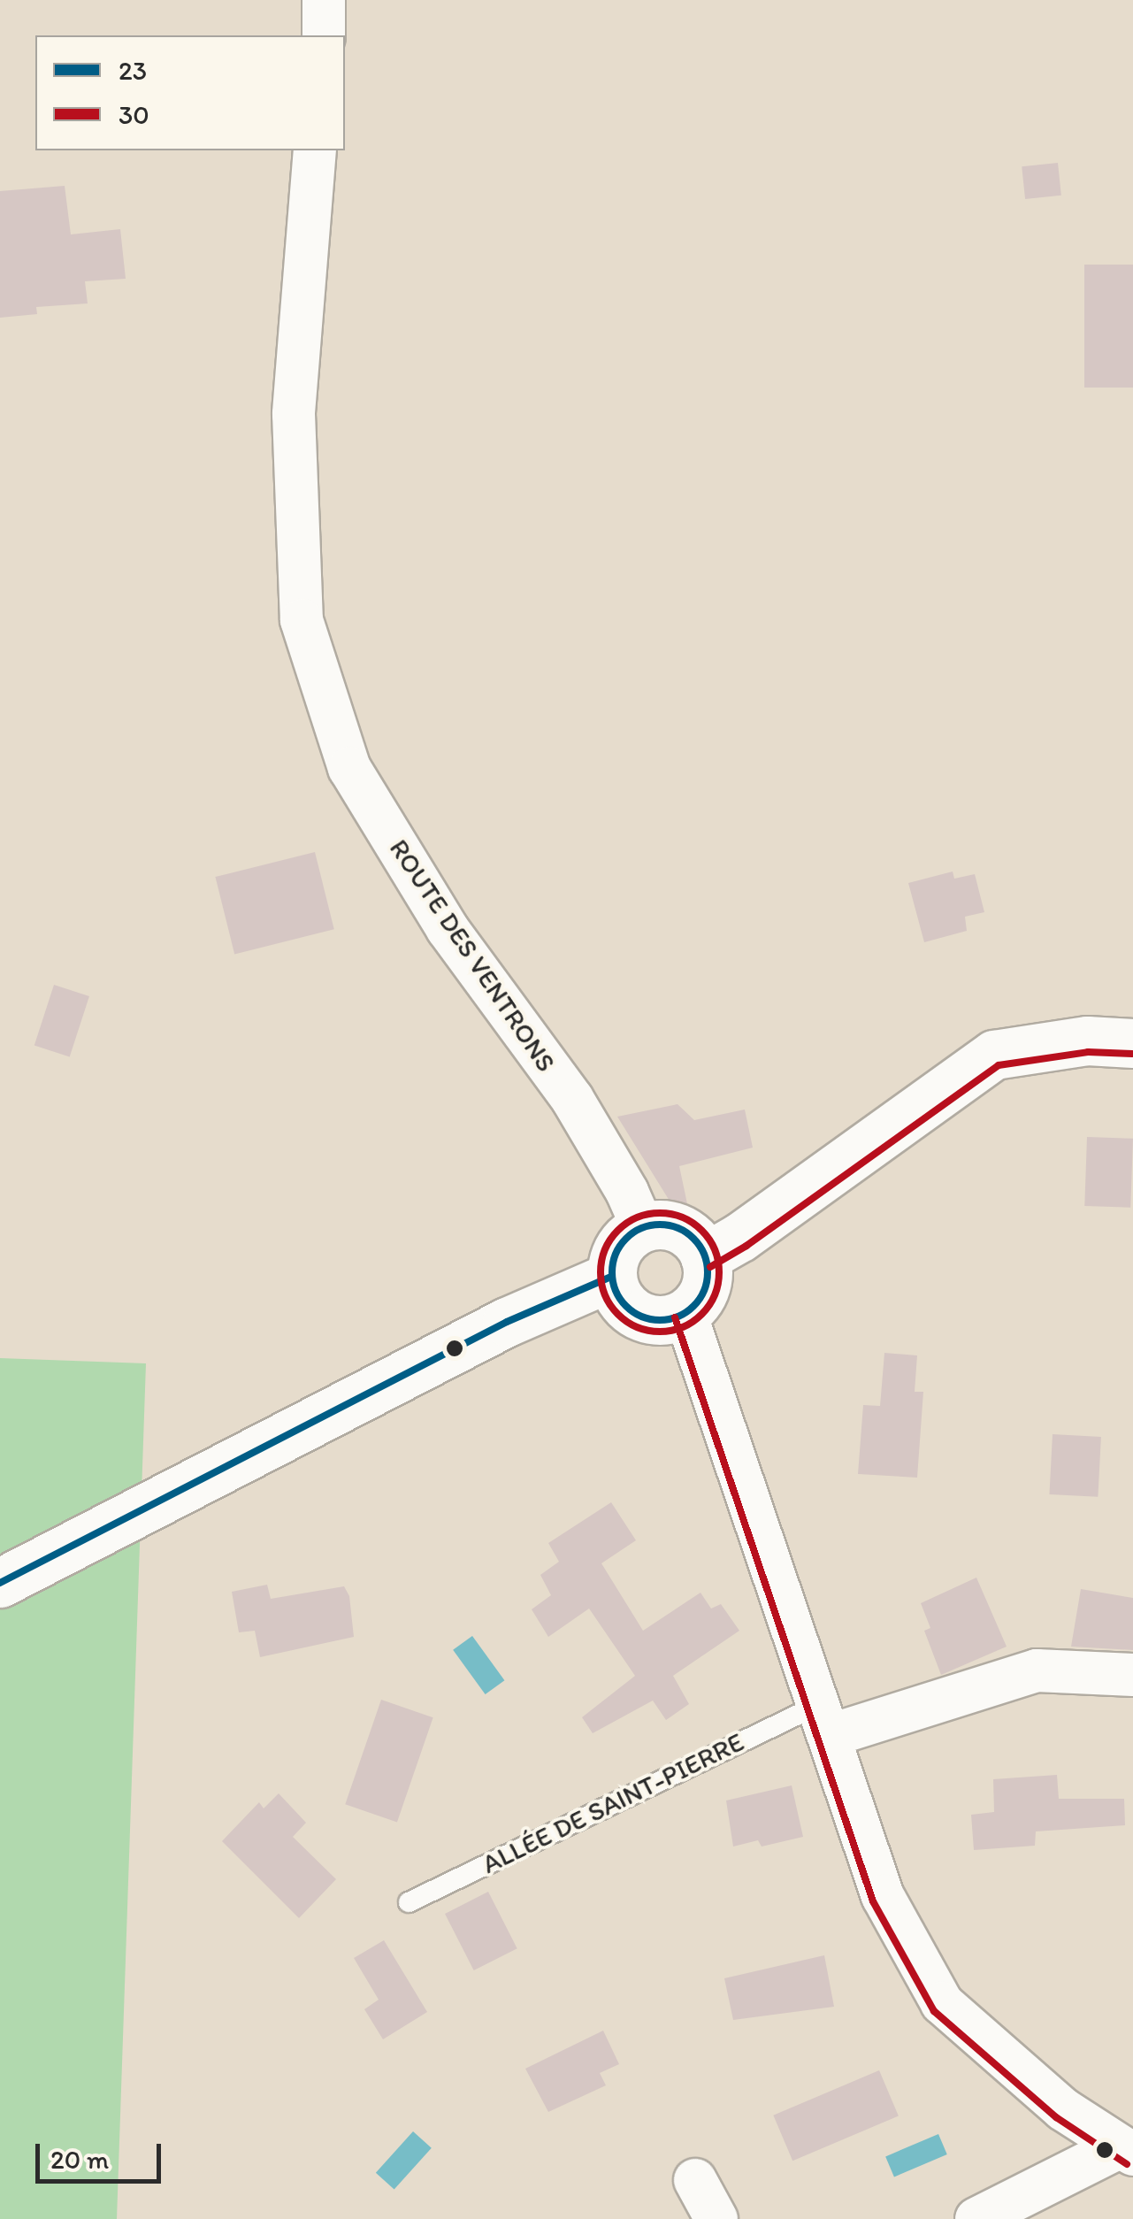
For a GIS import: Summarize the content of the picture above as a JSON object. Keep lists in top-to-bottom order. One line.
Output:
{"streets":{"street":["ROUTE DES VENTRONS"],"lane":["ALLÉE DE SAINT-PIERRE"]},"lines":["transit line 30","transit line 23"],"legend":["23","30"],"scale_bar":"20 m"}
